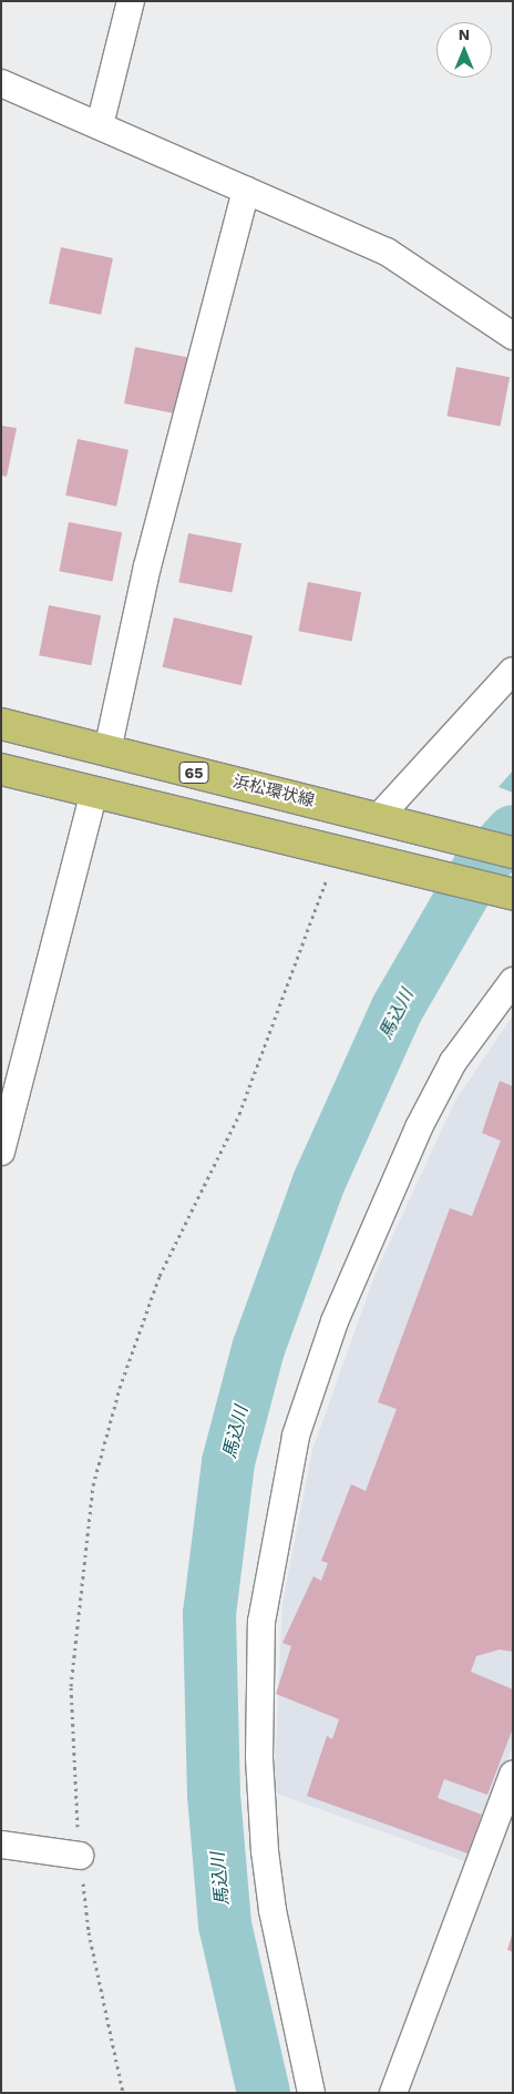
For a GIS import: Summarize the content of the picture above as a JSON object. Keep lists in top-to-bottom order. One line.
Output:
{"streets":{"main road":["65","浜松環状線"]},"water":["馬込川"],"north":"top"}
